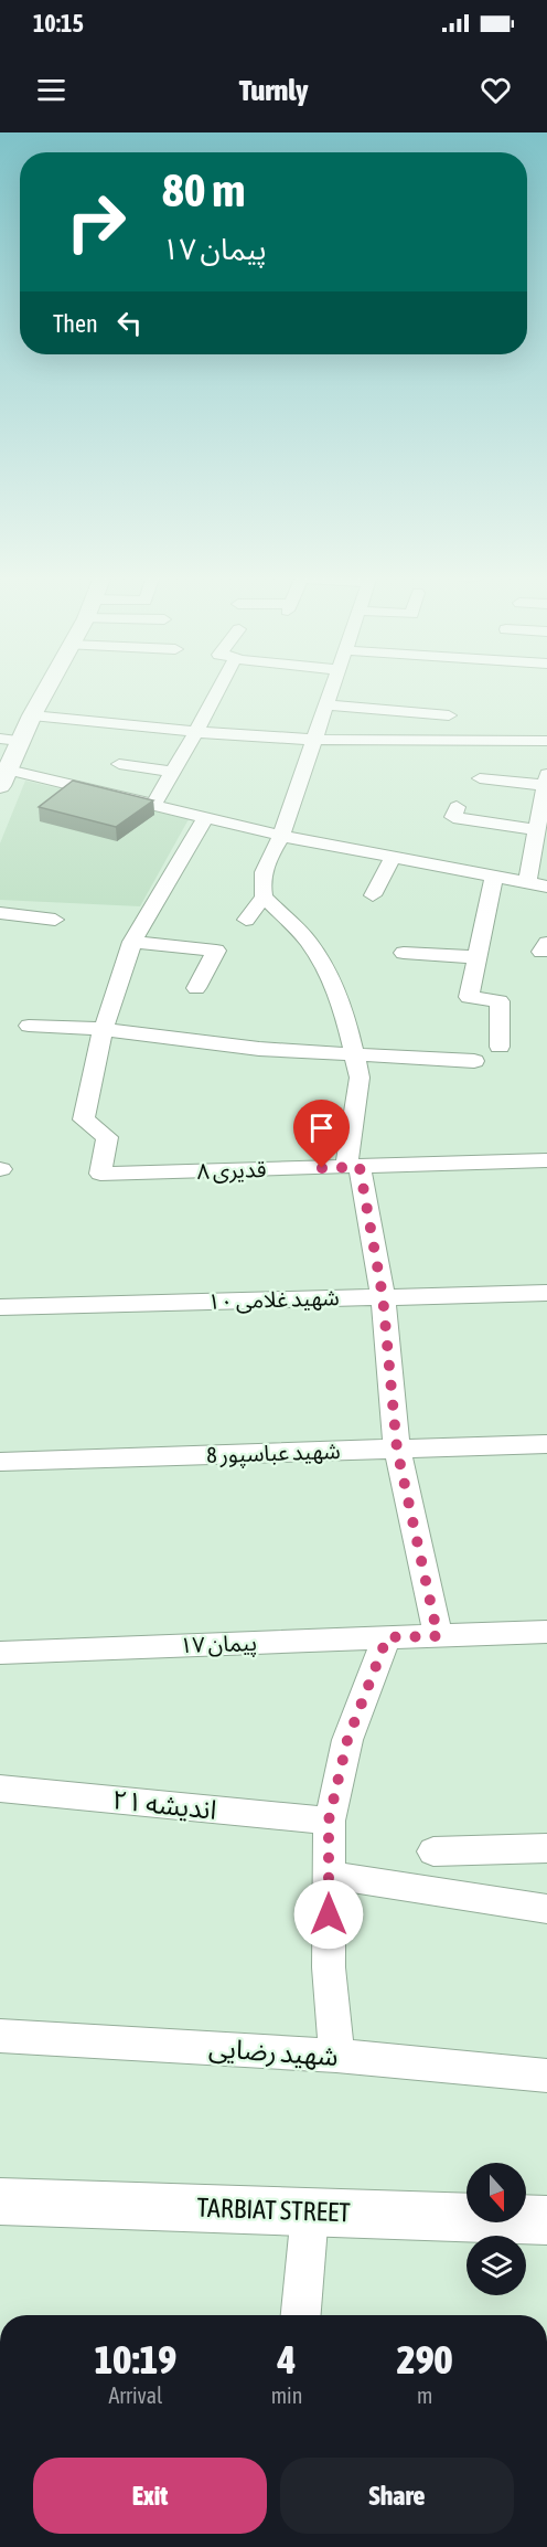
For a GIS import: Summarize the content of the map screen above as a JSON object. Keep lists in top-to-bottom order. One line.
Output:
{"streets":{"street":["قدیری ۸","شهید غلامی ۱۰","شهید عباسپور 8","پیمان ۱۷","اندیشه ۲۱","شهید رضایی","TARBIAT STREET"]},"north":"bottom","page":{"status":"10:15","header":"Turnly","turn":["80 m","پیمان ۱۷"],"then":"Then","eta":["10:19","Arrival","4","min","290","m"],"buttons":["Exit","Share"]}}
